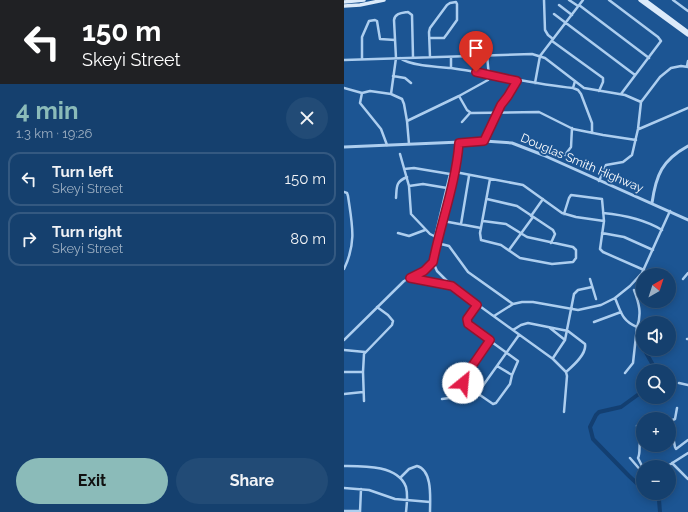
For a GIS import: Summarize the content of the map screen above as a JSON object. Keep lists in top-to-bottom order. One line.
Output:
{"streets":{"street":["Douglas Smith Highway"]},"north":"top right","page":{"turn":["150 m","Skeyi Street"],"heading":["4 min","1.3 km · 19:26"],"list":[{"name":"Turn left","note":"Skeyi Street","value":"150 m"},{"name":"Turn right","note":"Skeyi Street","value":"80 m"}],"map_buttons":["+","−"],"buttons":["Exit","Share"]}}
